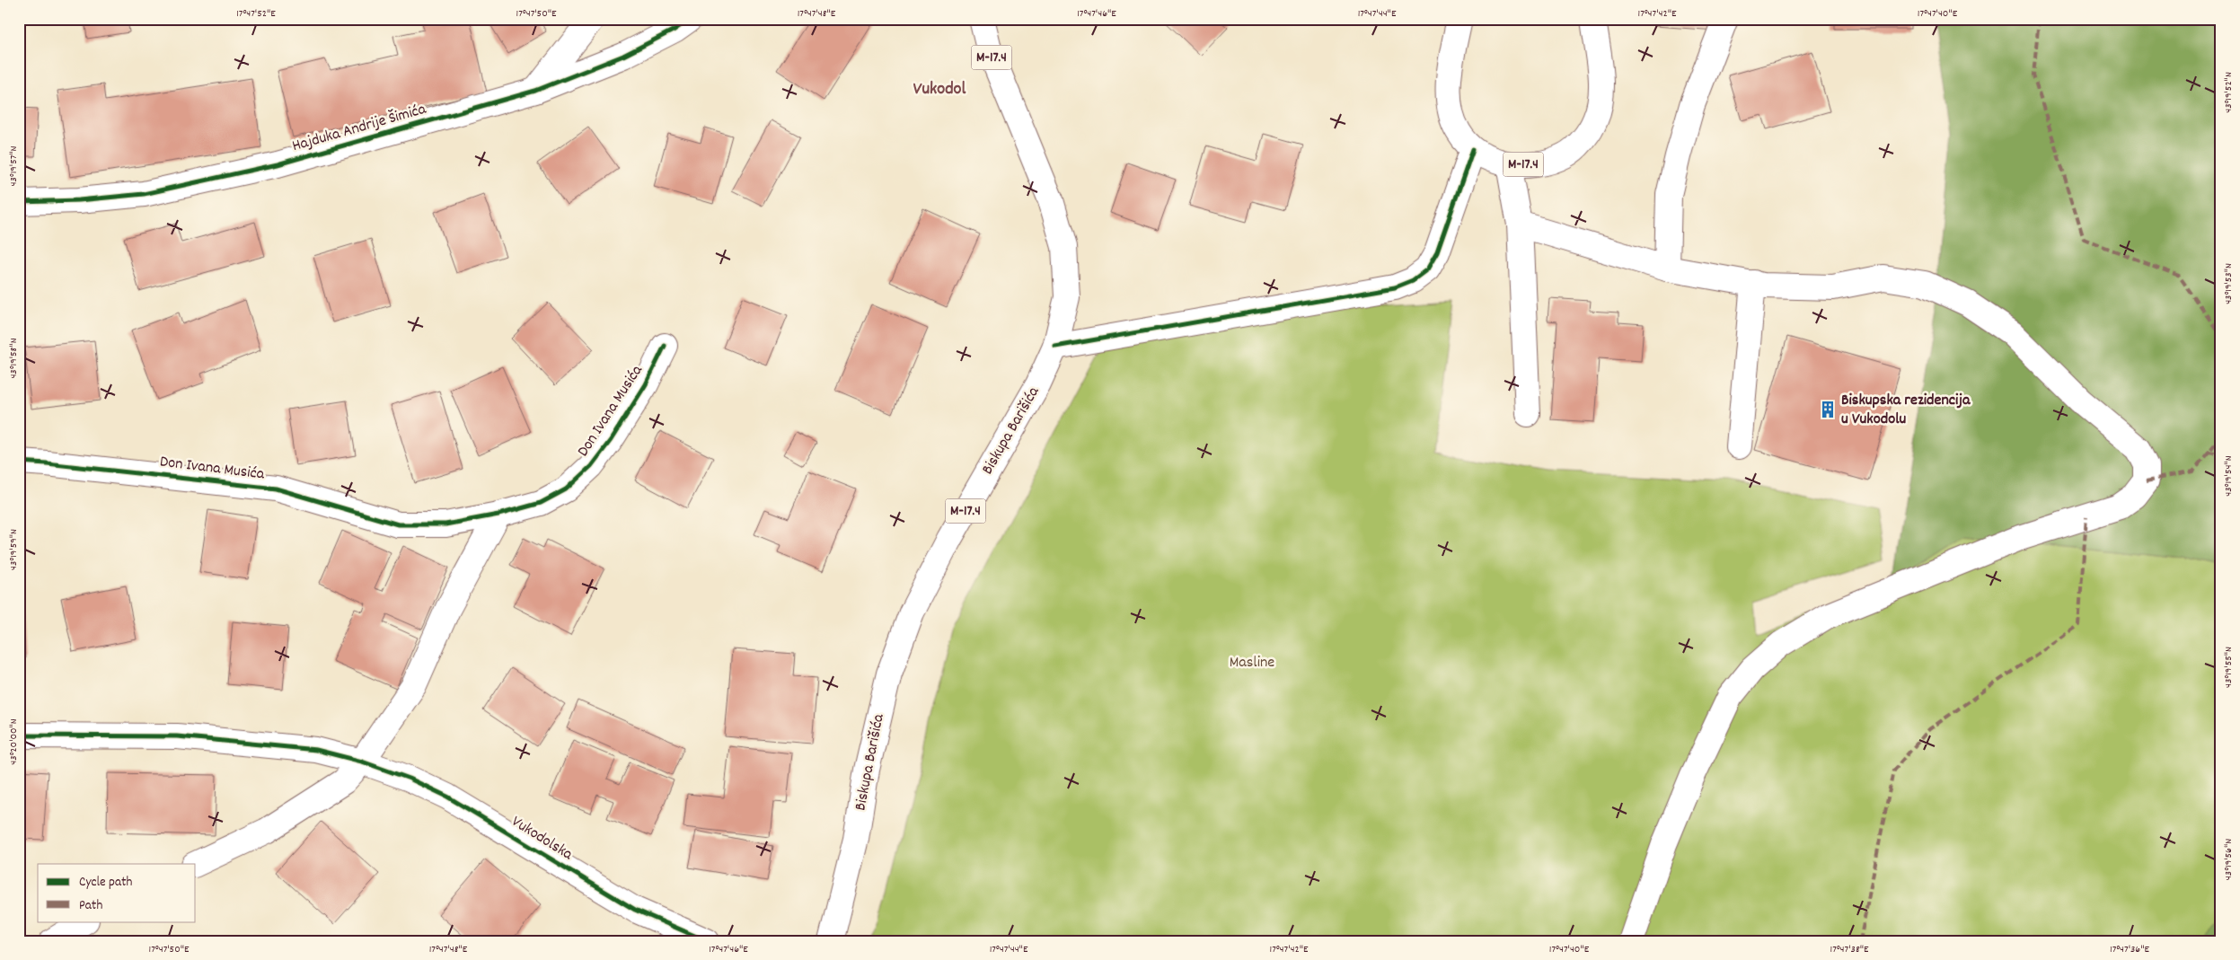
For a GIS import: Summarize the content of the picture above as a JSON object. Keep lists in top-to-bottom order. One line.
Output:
{"streets":{"street":["M-17.4","Hajduka Andrije Šimića","Don Ivana Musića","Biskupa Barišića","Vukodolska"]},"districts":["Vukodol"],"parks":["Masline"],"places":{"building":["Biskupska rezidencija u Vukodolu"]},"legend":["Cycle path","Path"],"coordinates":["17°47'52\"E","17°47'50\"E","17°47'48\"E","17°47'46\"E","17°47'44\"E","17°47'42\"E","17°47'40\"E","43°19'52\"N","43°19'57\"N","43°19'53\"N","43°19'58\"N","43°19'54\"N","43°19'59\"N","43°19'55\"N","43°20'00\"N","43°19'56\"N","17°47'38\"E","17°47'36\"E"]}
